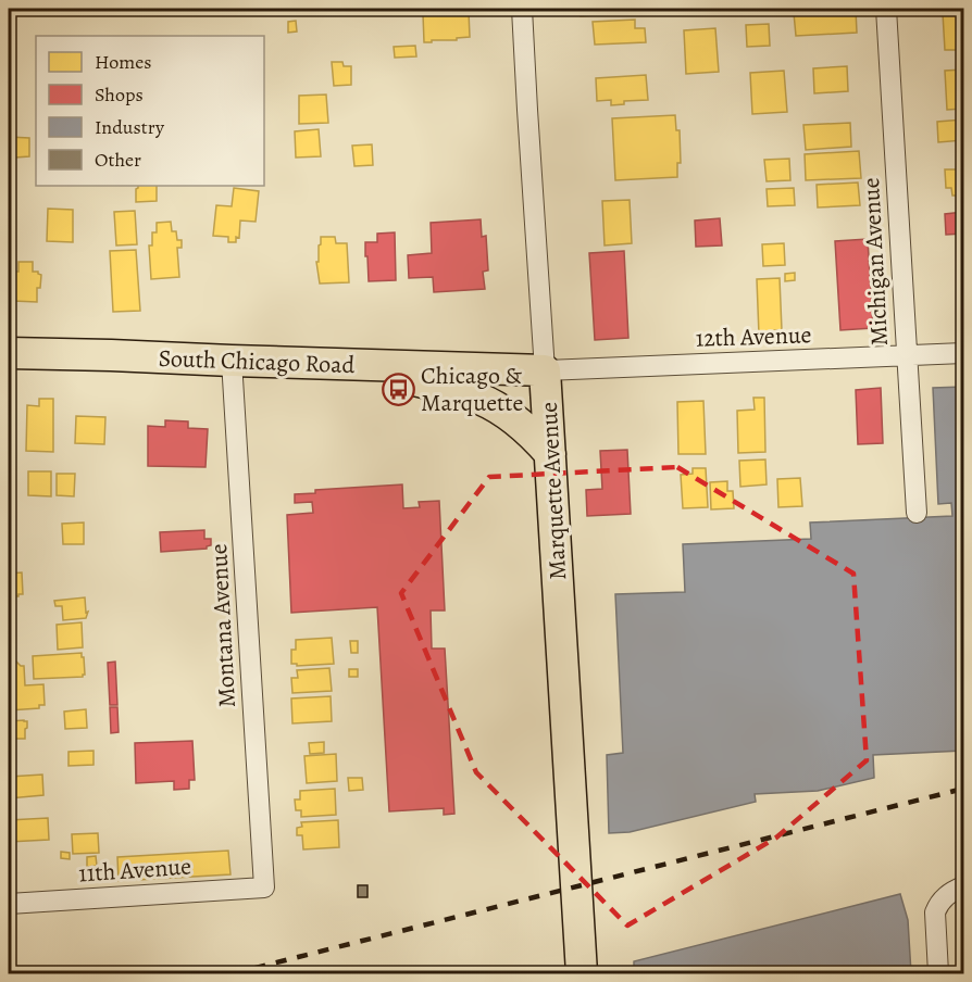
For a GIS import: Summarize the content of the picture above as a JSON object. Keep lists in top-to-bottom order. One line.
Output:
{"streets":{"main road":["South Chicago Road","Marquette Avenue"],"street":["Michigan Avenue","12th Avenue","Montana Avenue","11th Avenue"]},"crossings":[["Michigan Avenue","12th Avenue"],["12th Avenue","South Chicago Road"],["12th Avenue","Marquette Avenue"],["South Chicago Road","Marquette Avenue"],["South Chicago Road","Montana Avenue"],["Montana Avenue","11th Avenue"]],"places":{"bus stop":["Chicago & Marquette"]},"legend":["Homes","Shops","Industry","Other"]}
